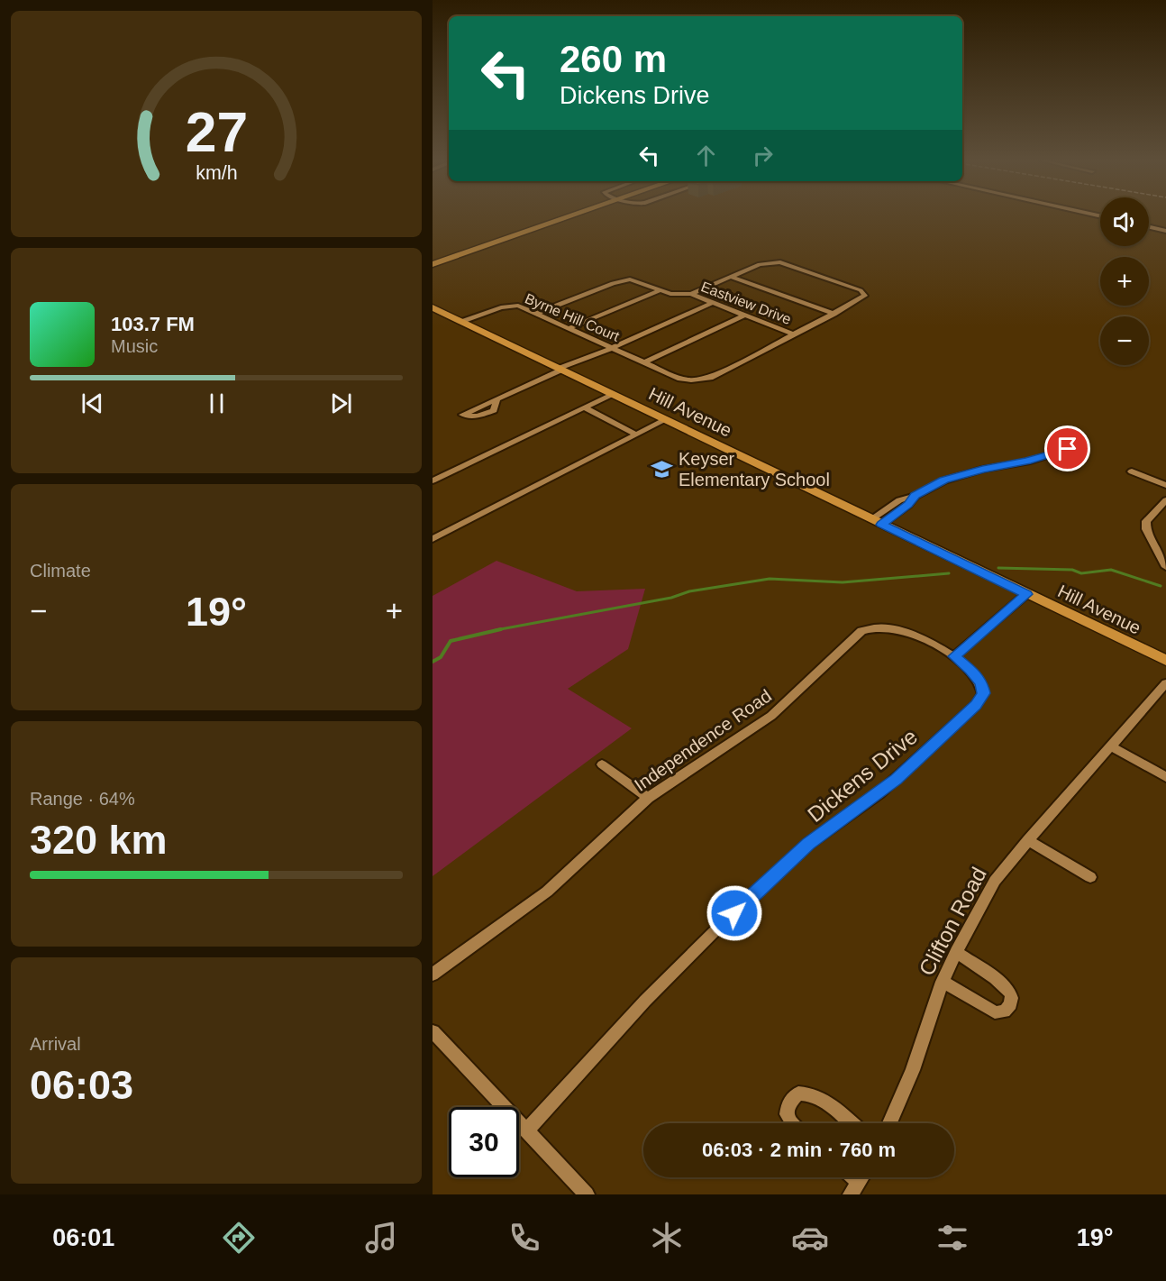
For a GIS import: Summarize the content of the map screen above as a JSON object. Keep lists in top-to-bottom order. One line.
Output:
{"streets":{"main road":["Hill Avenue"],"street":["Eastview Drive","Byrne Hill Court","Independence Road","Dickens Drive","Clifton Road"]},"crossings":[["Eastview Drive","Byrne Hill Court"],["Byrne Hill Court","Hill Avenue"],["Independence Road","Dickens Drive"]],"places":{"school or university":["Keyser Elementary School"]},"page":{"turn":["260 m","Dickens Drive"],"map_buttons":["+","−"],"song":["103.7 FM","Music"],"tile":["Climate",["Range · 64%","320 km"],["Arrival","06:03"]],"heat":["−","19°","+"],"limit":"30","trip":"06:03 · 2 min · 760 m","tabs":["06:01","19°"],"gauge":["27","km/h"]}}
